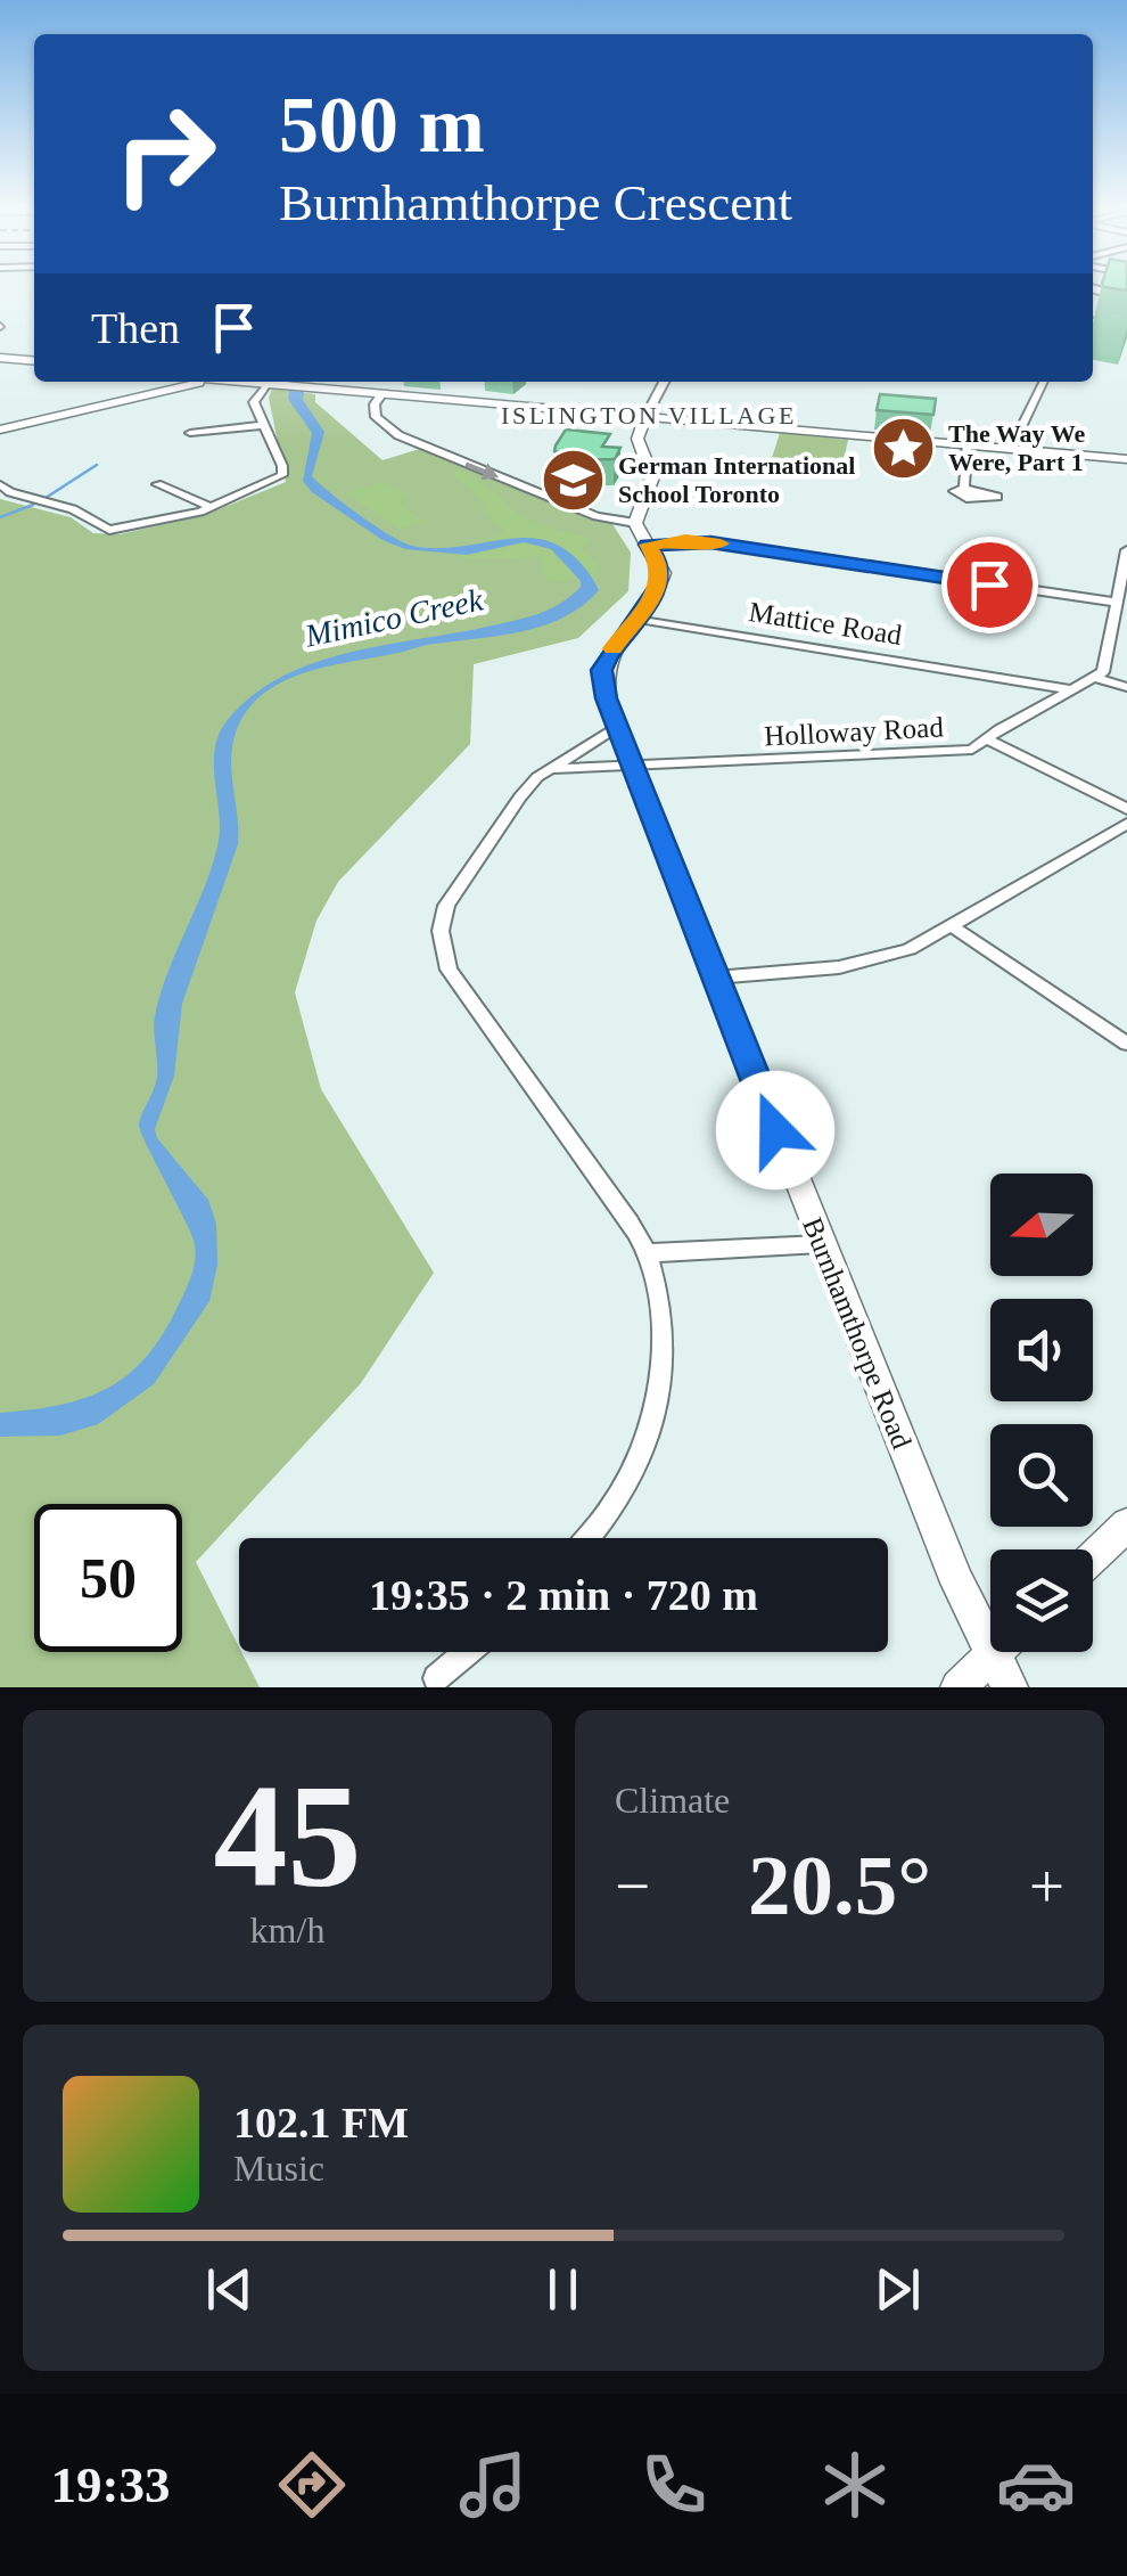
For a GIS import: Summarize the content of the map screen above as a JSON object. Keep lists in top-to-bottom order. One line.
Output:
{"streets":{"main road":["Burnhamthorpe Road"],"street":["Mattice Road","Holloway Road"]},"crossings":[["Mattice Road","Burnhamthorpe Road"],["Holloway Road","Burnhamthorpe Road"]],"districts":["ISLINGTON VILLAGE"],"water":["Mimico Creek"],"places":{"place":["The Way We Were, Part 1"],"school or university":["German International School Toronto"]},"north":"left","page":{"turn":["500 m","Burnhamthorpe Crescent"],"then":"Then","limit":"50","trip":"19:35 · 2 min · 720 m","tile":[["45","km/h"],"Climate"],"heat":["−","20.5°","+"],"song":["102.1 FM","Music"],"tabs":"19:33"}}
